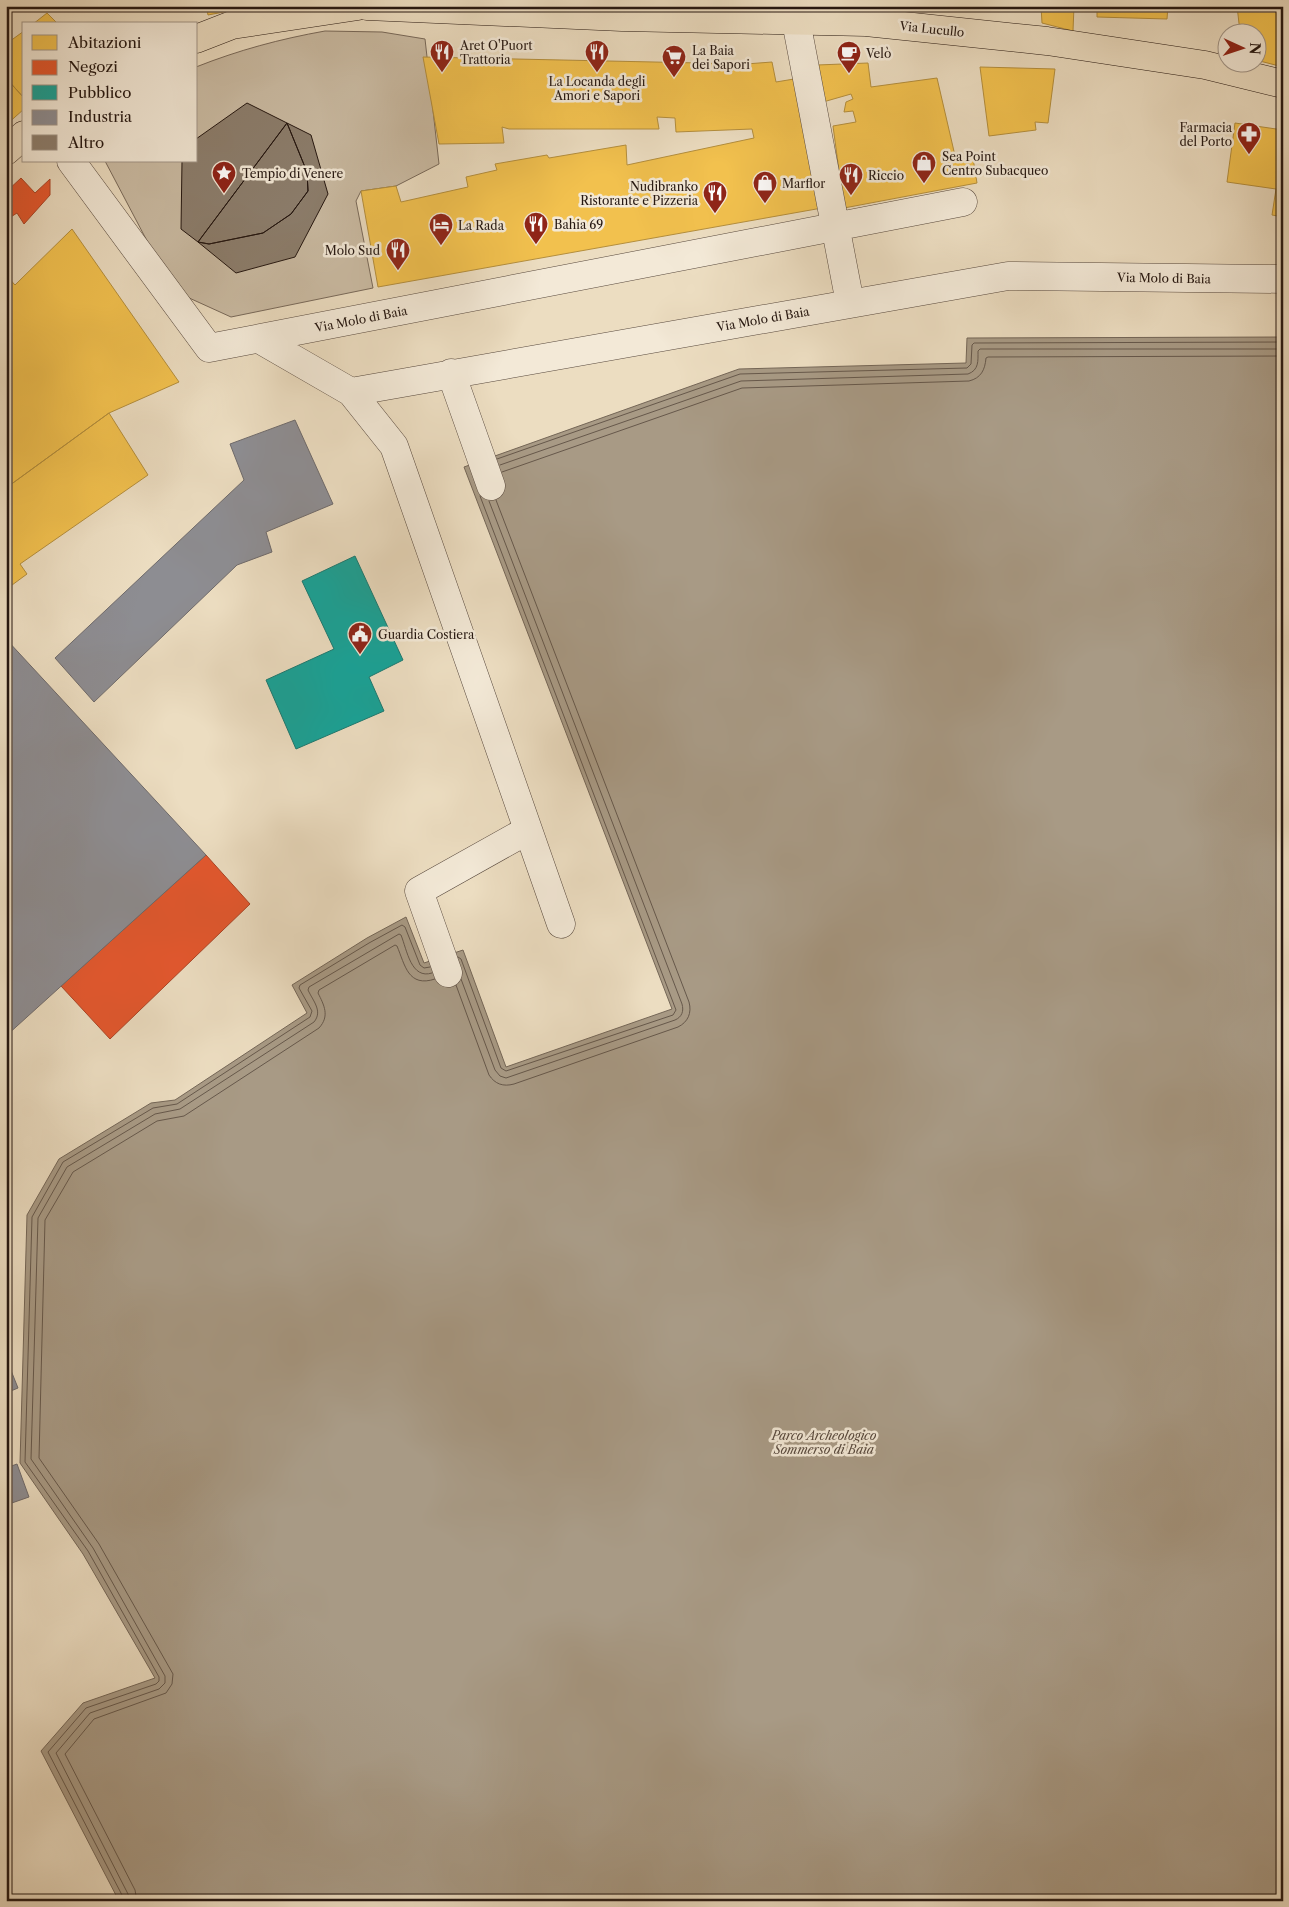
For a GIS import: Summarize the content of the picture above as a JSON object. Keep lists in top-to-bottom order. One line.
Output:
{"streets":{"main road":["Via Lucullo"],"lane":["Via Molo di Baia"]},"parks":["Parco Archeologico Sommerso di Baia"],"places":{"restaurant":["Aret O'Puort Trattoria","La Locanda degli Amori e Sapori","Riccio","Nudibranko Ristorante e Pizzeria","Bahia 69","Molo Sud"],"cafe":["Velò"],"supermarket":["La Baia dei Sapori"],"pharmacy":["Farmacia del Porto"],"shop":["Sea Point Centro Subacqueo","Marflor"],"place":["Tempio di Venere"],"hotel":["La Rada"],"public building":["Guardia Costiera"]},"legend":["Abitazioni","Negozi","Pubblico","Industria","Altro"],"north":"right"}
